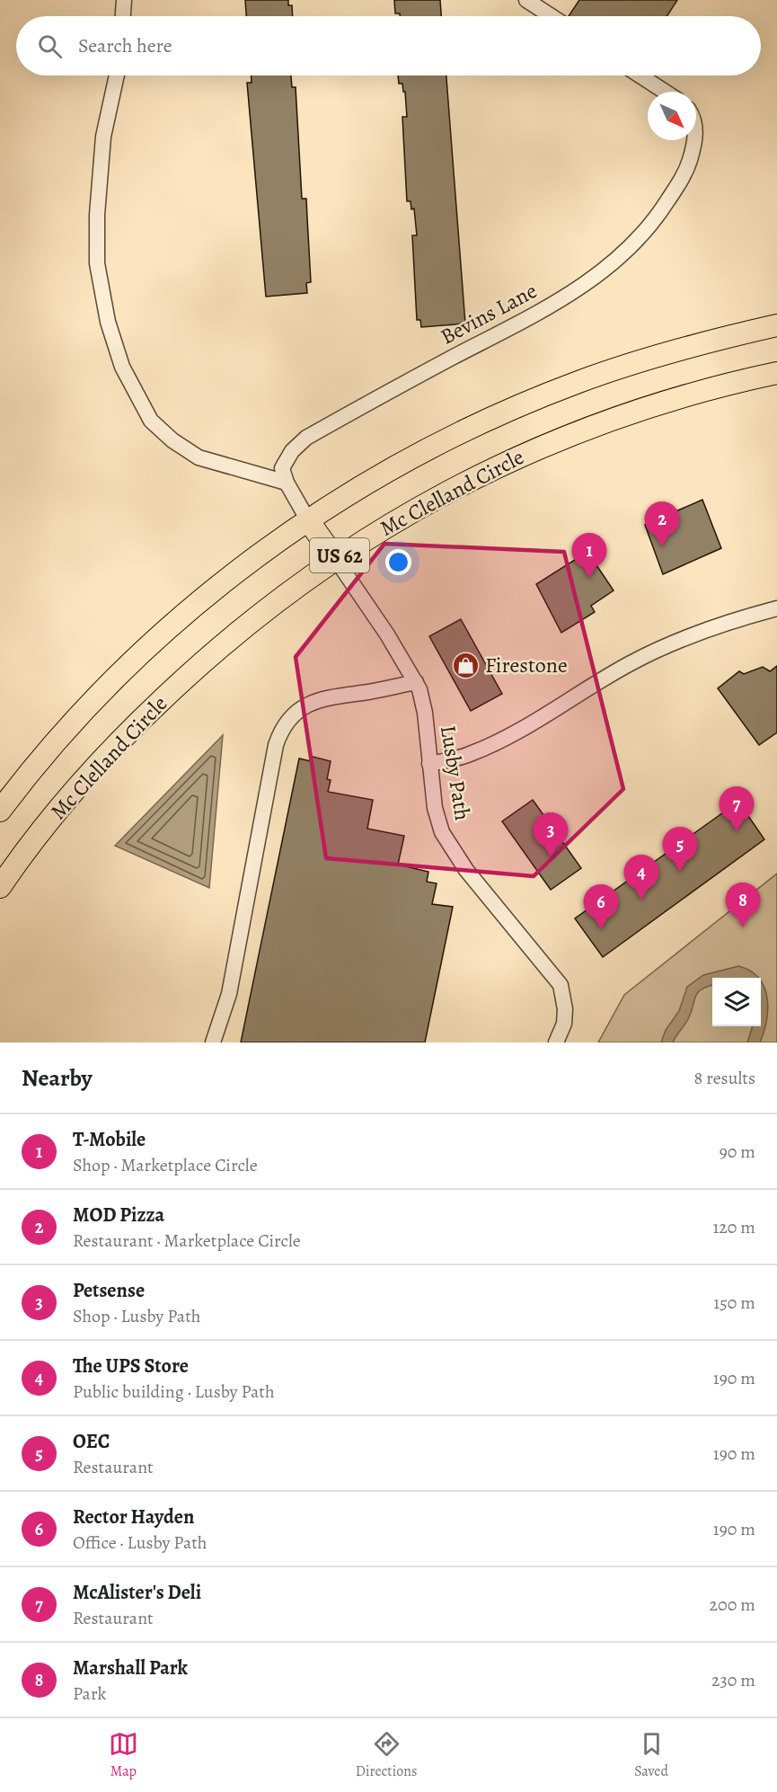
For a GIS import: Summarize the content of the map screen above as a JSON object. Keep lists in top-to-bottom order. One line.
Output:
{"streets":{"highway":["Mc Clelland Circle","US 62"],"street":["Bevins Lane","Lusby Path"]},"crossings":[["Mc Clelland Circle","Lusby Path"]],"places":{"shop":["Firestone"]},"north":"bottom right","page":{"search":"Search here","pins":["2","1","7","3","5","4","8","6"],"heading":["Nearby","8 results"],"list":[{"mark":"1","name":"T-Mobile","note":"Shop · Marketplace Circle","value":"90 m"},{"mark":"2","name":"MOD Pizza","note":"Restaurant · Marketplace Circle","value":"120 m"},{"mark":"3","name":"Petsense","note":"Shop · Lusby Path","value":"150 m"},{"mark":"4","name":"The UPS Store","note":"Public building · Lusby Path","value":"190 m"},{"mark":"5","name":"OEC","note":"Restaurant","value":"190 m"},{"mark":"6","name":"Rector Hayden","note":"Office · Lusby Path","value":"190 m"},{"mark":"7","name":"McAlister's Deli","note":"Restaurant","value":"200 m"},{"mark":"8","name":"Marshall Park","note":"Park","value":"230 m"}],"nav":["Map","Directions","Saved"]}}
